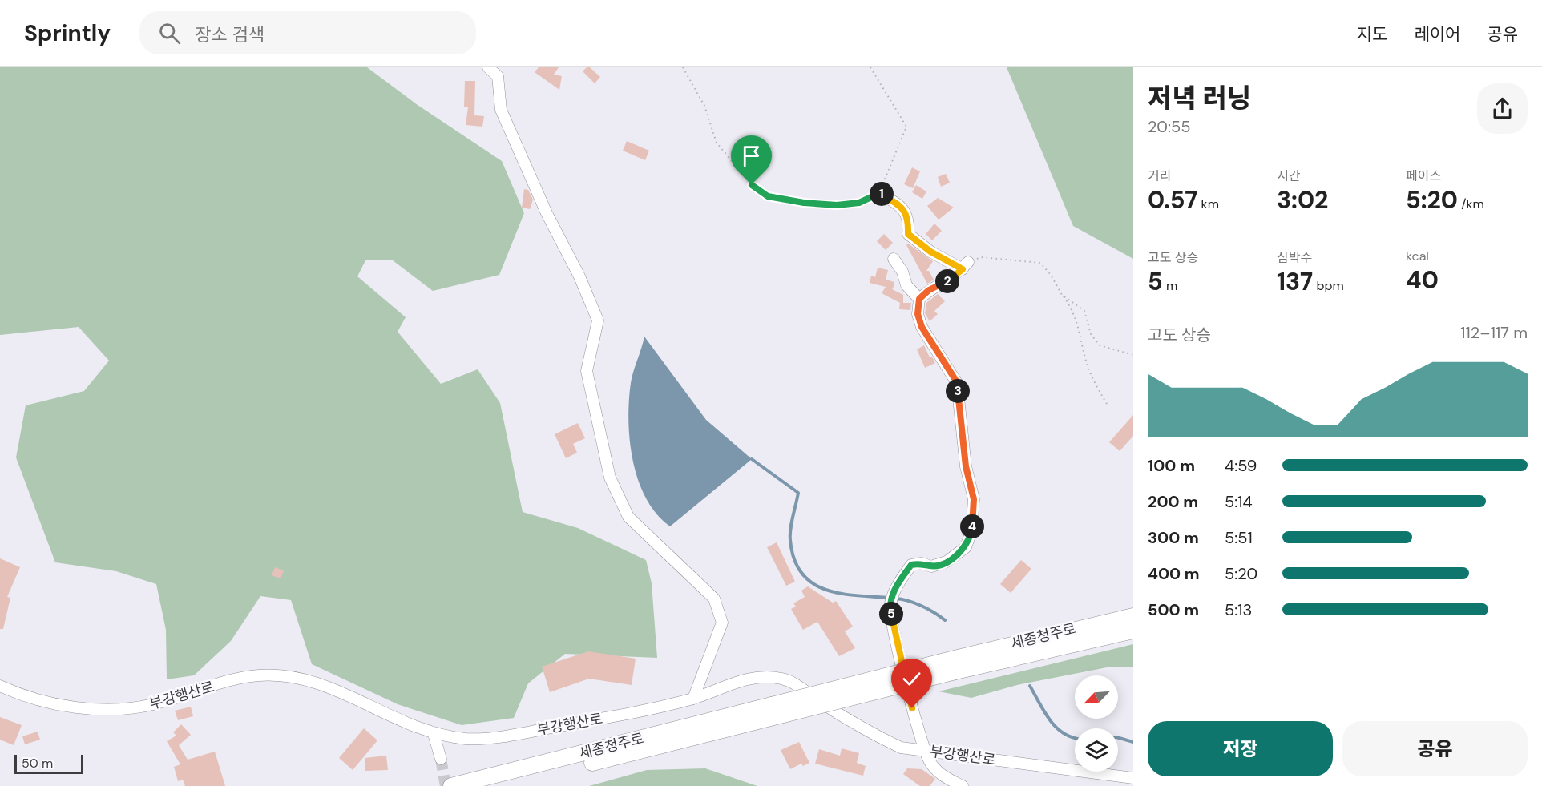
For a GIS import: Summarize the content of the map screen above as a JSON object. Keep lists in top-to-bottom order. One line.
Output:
{"streets":{"highway":["세종청주로"],"street":["부강행산로"]},"scale_bar":"50 m","north":"bottom left","page":{"header":"Sprintly","search":"장소 검색","nav":["지도","레이어","공유"],"heading":["저녁 러닝","20:55"],"stats":[["거리","0.57 km"],["시간","3:02"],["페이스","5:20 /km"],["고도 상승","5 m"],["심박수","137 bpm"],["kcal","40"]],"pins":["1","2","3","4","5"],"chart":["고도 상승","112–117 m"],"list":[{"name":"100 m","note":"4:59"},{"name":"200 m","note":"5:14"},{"name":"300 m","note":"5:51"},{"name":"400 m","note":"5:20"},{"name":"500 m","note":"5:13"}],"buttons":["저장","공유"],"scale":"50 m"}}
